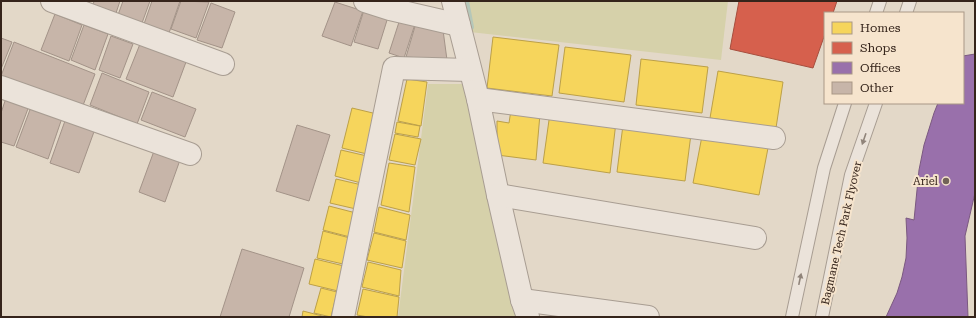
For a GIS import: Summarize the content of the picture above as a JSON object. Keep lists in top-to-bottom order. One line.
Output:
{"streets":{"lane":["Bagmane Tech Park Flyover"]},"places":["Ariel"],"legend":["Homes","Shops","Offices","Other"]}
